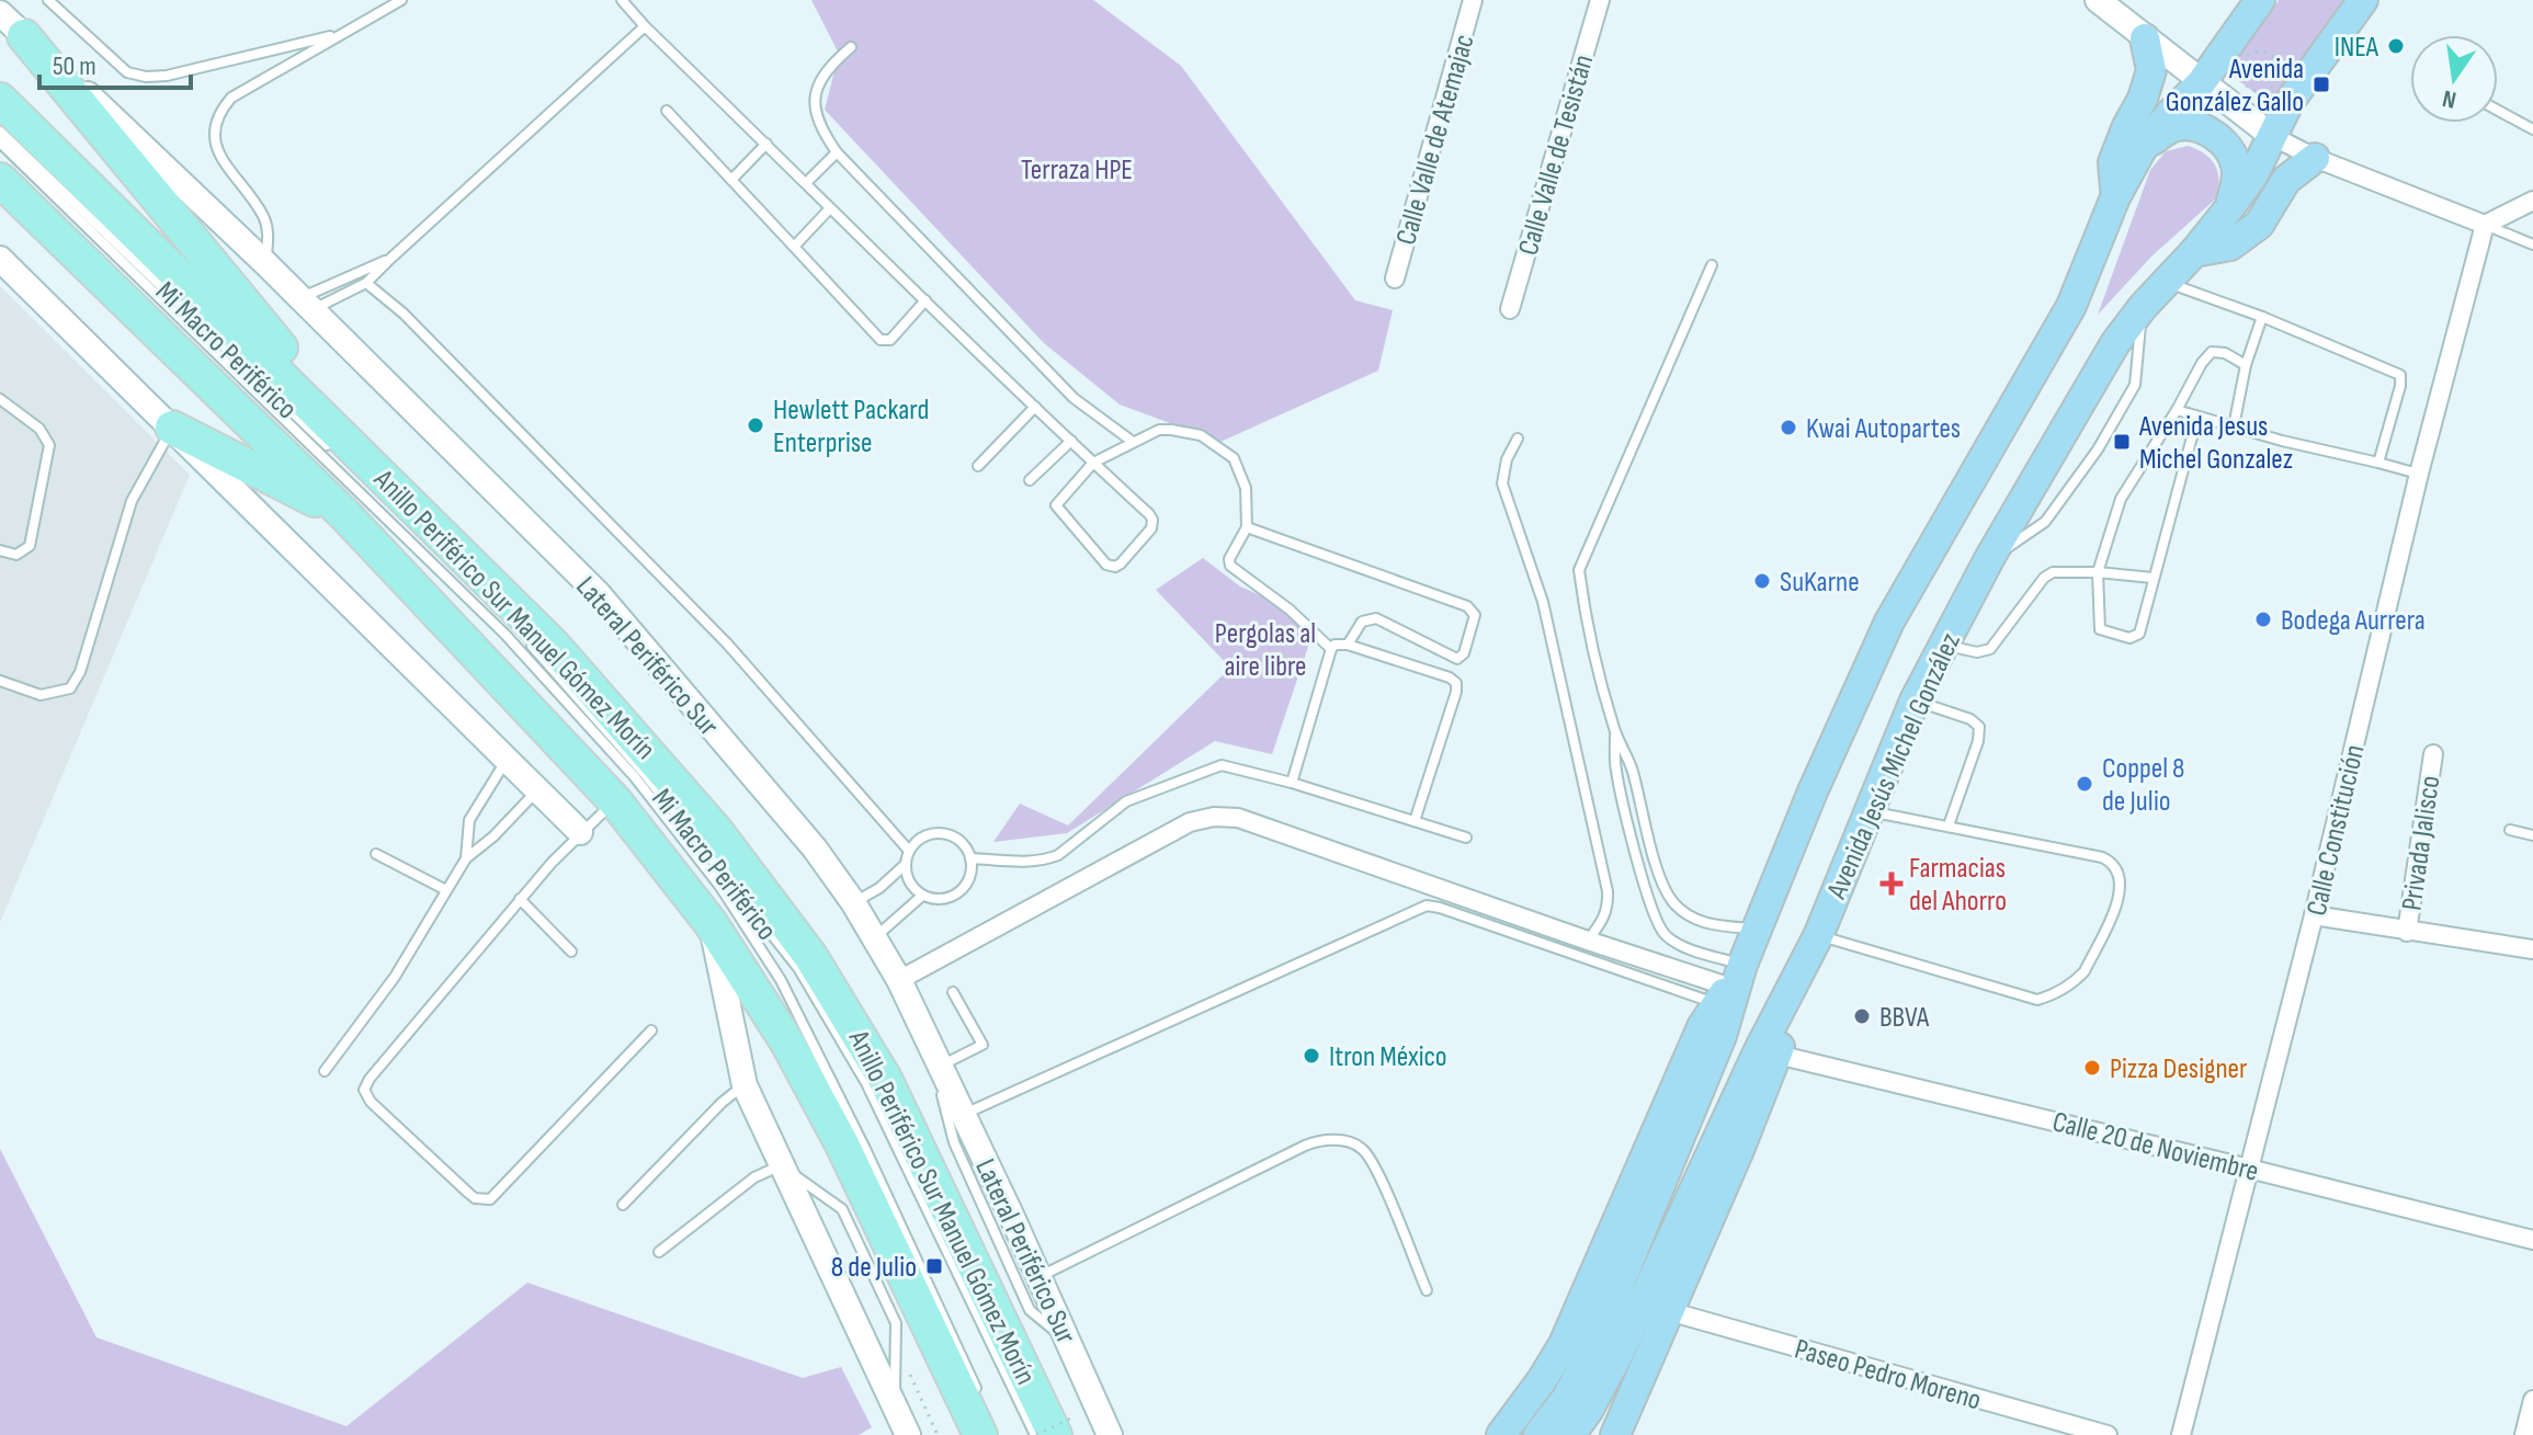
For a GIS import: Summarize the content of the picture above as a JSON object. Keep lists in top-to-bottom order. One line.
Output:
{"streets":{"highway":["Anillo Periférico Sur Manuel Gómez Morín"],"main road":["Avenida Jesús Michel González"],"street":["Calle Valle de Atemajac","Calle Valle de Tesistán","Lateral Periférico Sur","Calle Constitución","Privada Jalisco","Calle 20 de Noviembre","Paseo Pedro Moreno"],"lane":["Mi Macro Periférico"]},"crossings":[["Calle Constitución","Calle 20 de Noviembre"]],"parks":["Terraza HPE","Pergolas al aire libre"],"places":{"other":["INEA","Hewlett Packard Enterprise","Kwai Autopartes","SuKarne","Bodega Aurrera","Coppel 8 de Julio","BBVA","Itron México","Pizza Designer"],"transit":["Avenida González Gallo","Avenida Jesus Michel Gonzalez","8 de Julio"],"health":["Farmacias del Ahorro"]},"scale_bar":"50 m","north":"bottom"}
